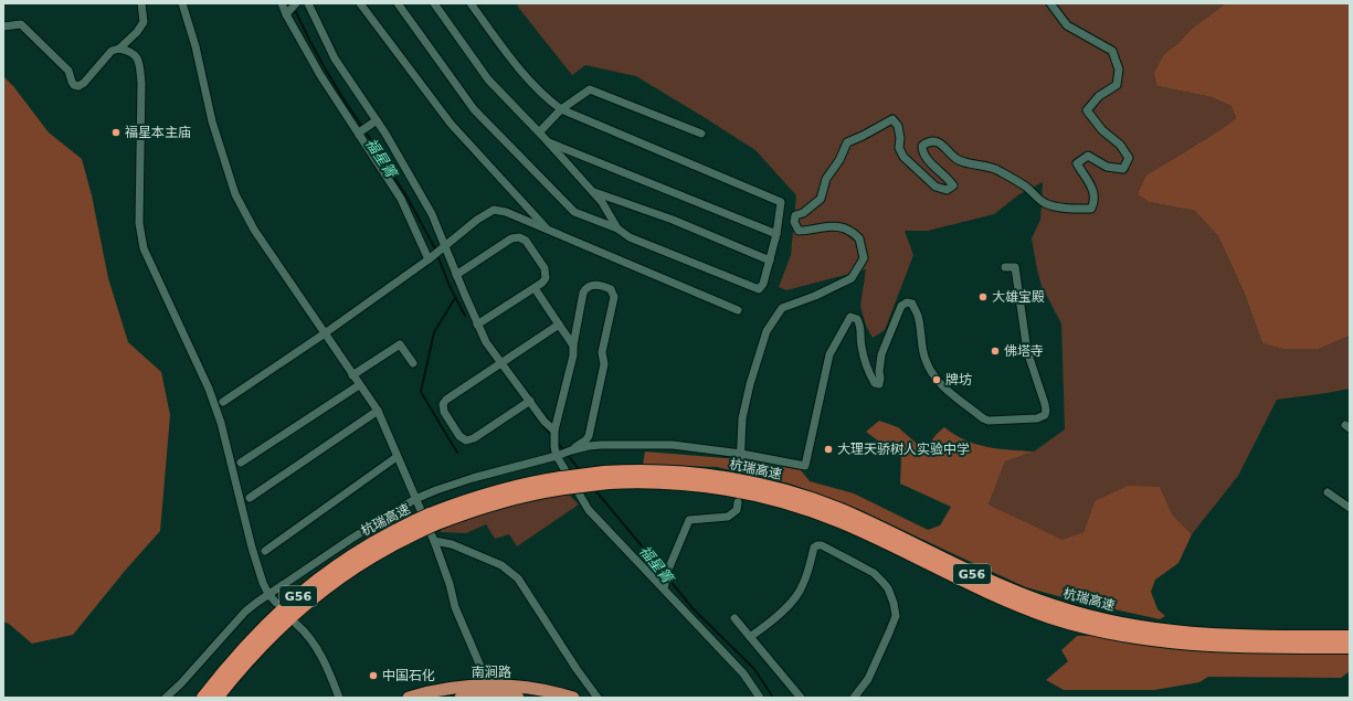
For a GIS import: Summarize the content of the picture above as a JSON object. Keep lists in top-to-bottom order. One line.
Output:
{"streets":{"highway":["杭瑞高速","G56","南涧路"]},"water":["福星箐"],"places":["福星本主庙","大雄宝殿","佛塔寺","牌坊","大理天骄树人实验中学","中国石化"]}
